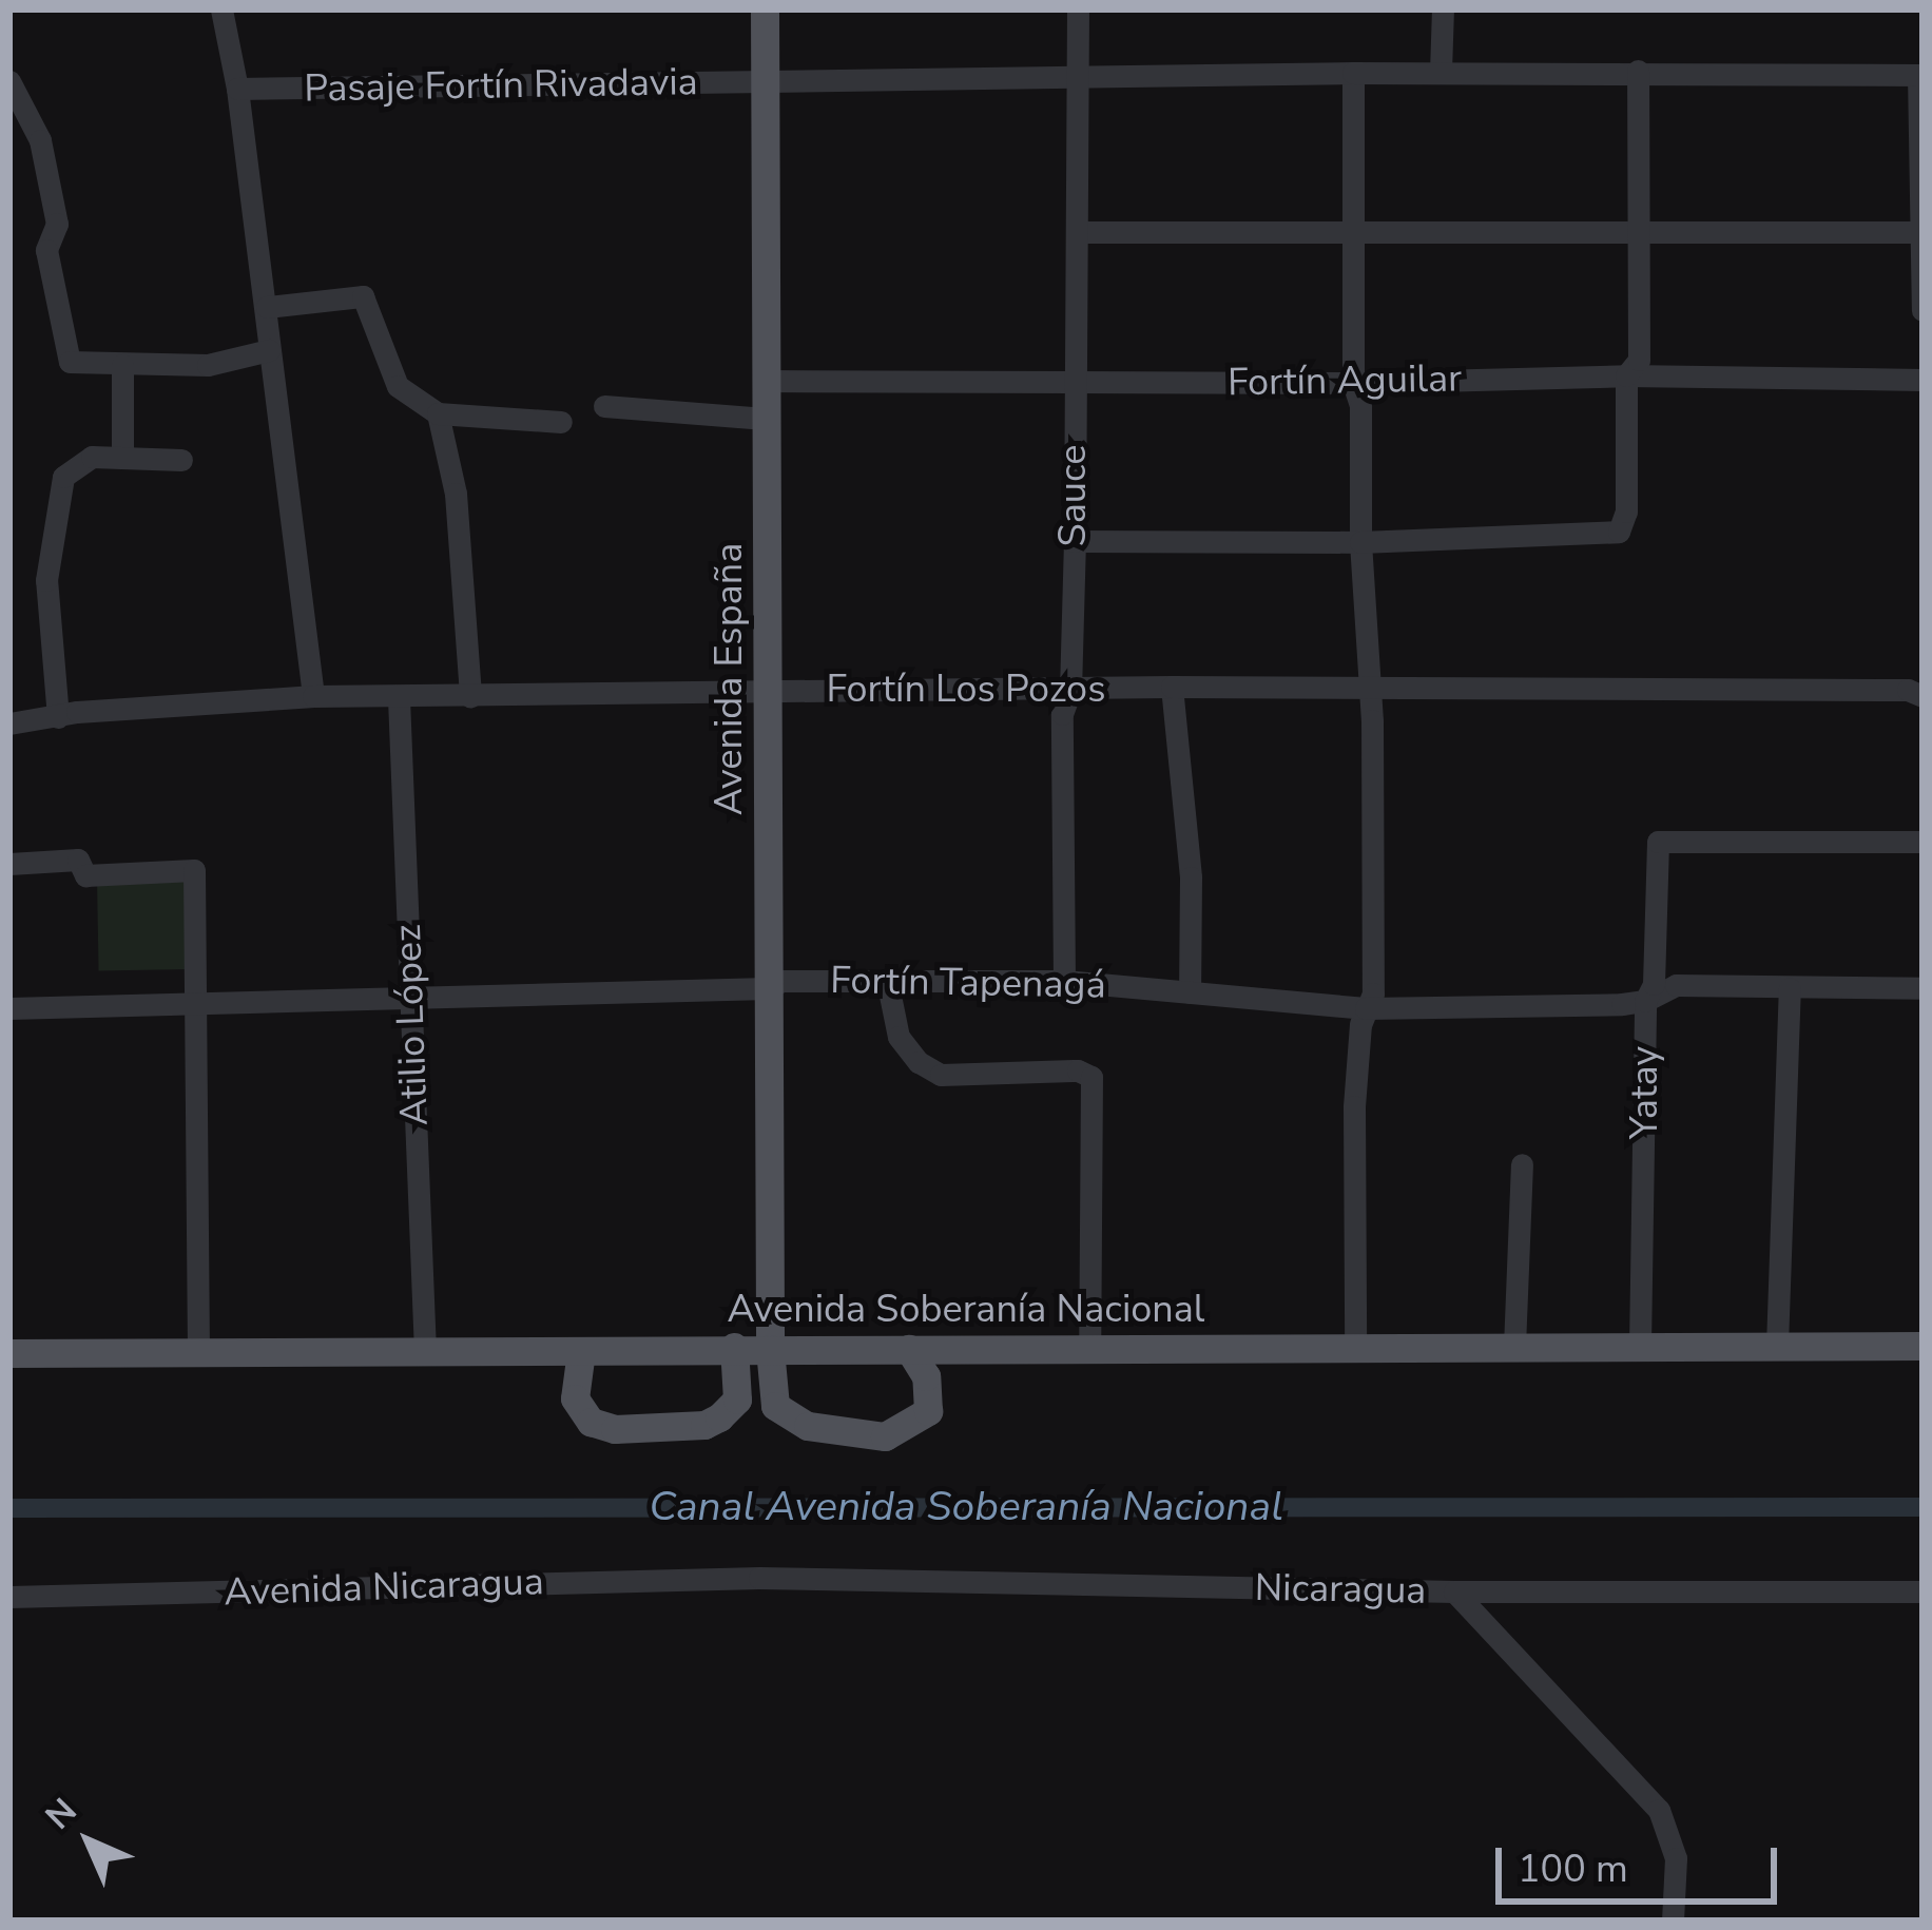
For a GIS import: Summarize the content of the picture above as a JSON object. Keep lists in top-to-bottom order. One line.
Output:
{"streets":{"main road":["Avenida España","Avenida Soberanía Nacional"],"street":["Pasaje Fortín Rivadavia","Fortín Aguilar","Sauce","Fortín Los Pozos","Fortín Tapenagá","Atilio López","Yatay","Avenida Nicaragua","Nicaragua"]},"crossings":[["Pasaje Fortín Rivadavia","Sauce"],["Pasaje Fortín Rivadavia","Avenida España"],["Fortín Aguilar","Sauce"],["Fortín Aguilar","Avenida España"],["Sauce","Fortín Los Pozos"],["Sauce","Fortín Tapenagá"],["Avenida España","Fortín Los Pozos"],["Avenida España","Fortín Tapenagá"],["Avenida España","Avenida Soberanía Nacional"],["Fortín Los Pozos","Atilio López"],["Fortín Tapenagá","Atilio López"],["Fortín Tapenagá","Yatay"],["Atilio López","Avenida Soberanía Nacional"],["Yatay","Avenida Soberanía Nacional"],["Avenida Nicaragua","Nicaragua"]],"water":["Canal Avenida Soberanía Nacional"],"scale_bar":"100 m","north":"top left"}
